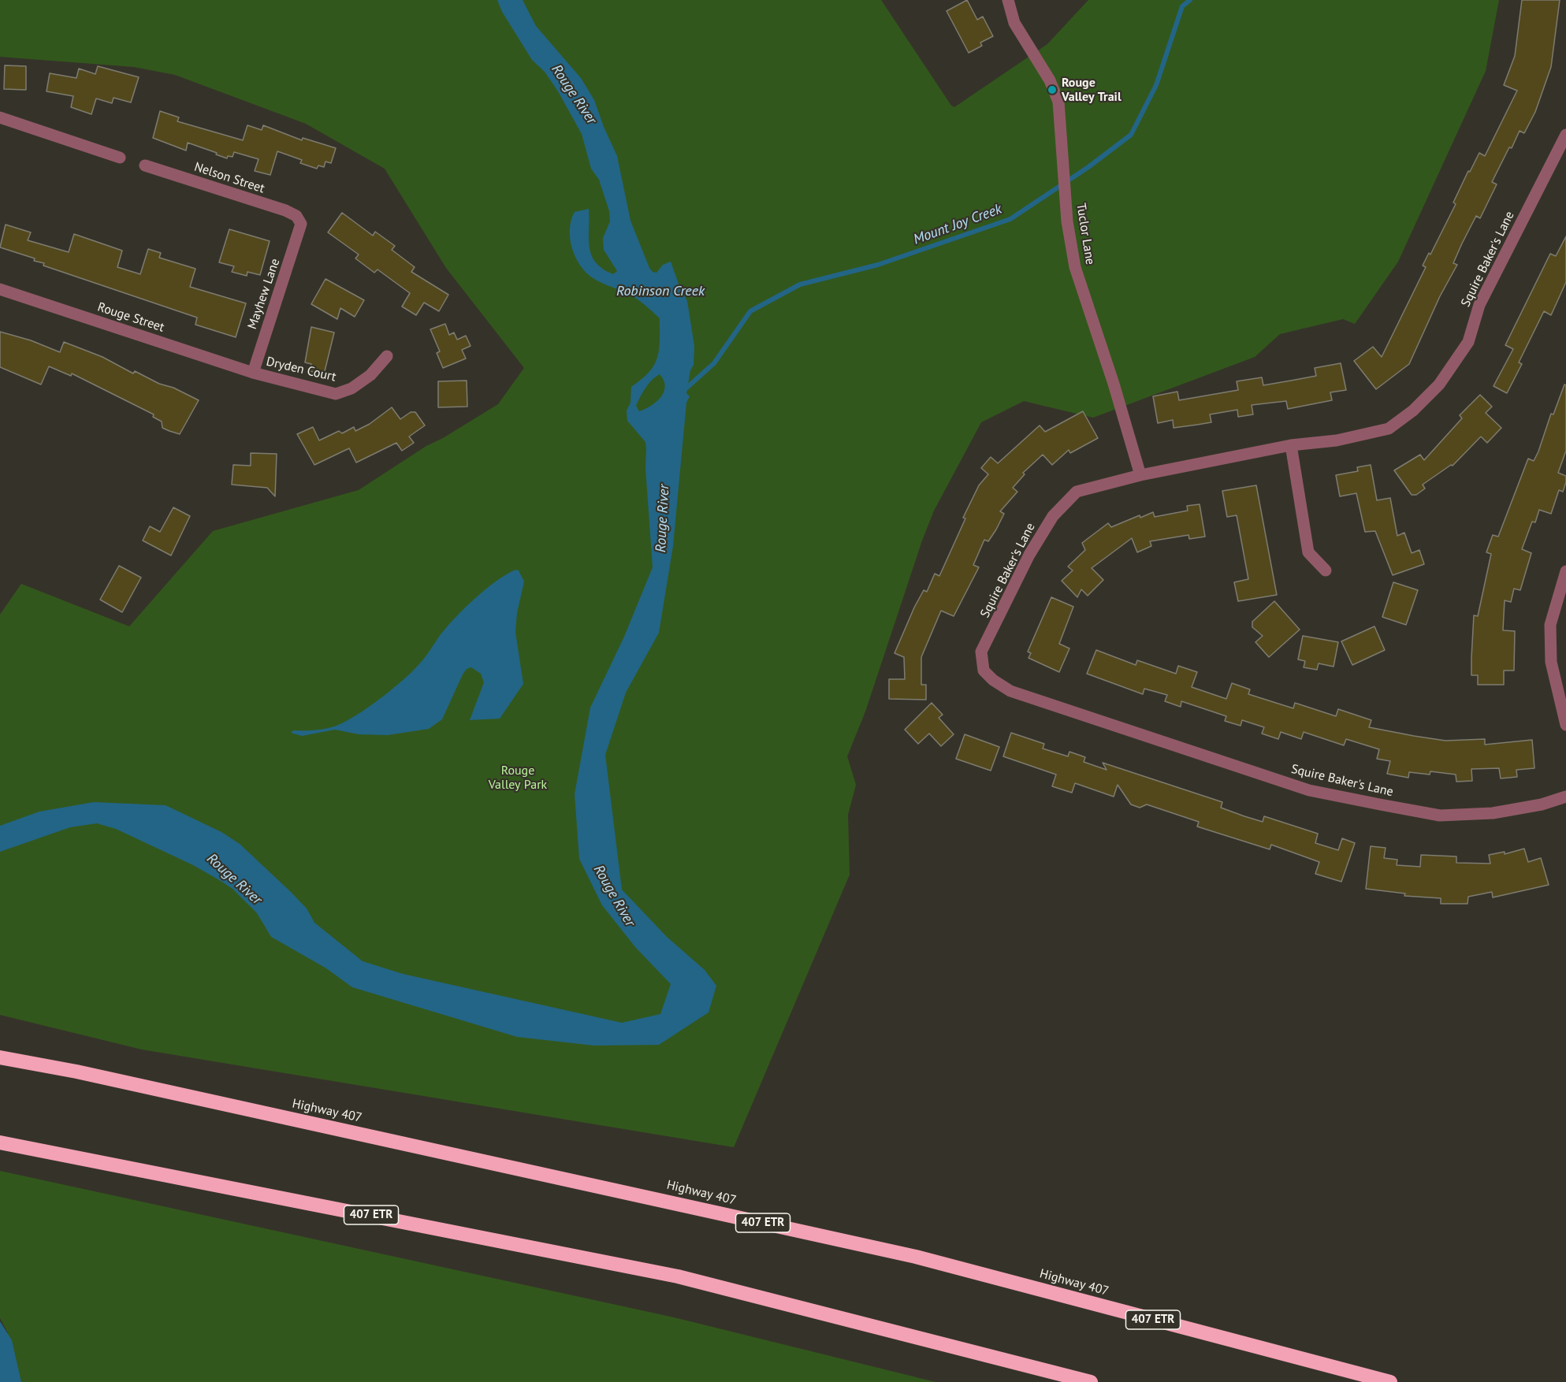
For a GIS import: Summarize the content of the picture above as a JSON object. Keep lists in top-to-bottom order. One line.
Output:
{"streets":{"highway":["Highway 407","407 ETR"],"street":["Nelson Street","Tuclor Lane","Squire Baker's Lane","Mayhew Lane","Rouge Street","Dryden Court"]},"crossings":[["Nelson Street","Mayhew Lane"],["Tuclor Lane","Squire Baker's Lane"],["Mayhew Lane","Rouge Street"],["Mayhew Lane","Dryden Court"],["Rouge Street","Dryden Court"]],"water":["Rouge River","Mount Joy Creek","Robinson Creek"],"parks":["Rouge Valley Park"],"places":["Rouge Valley Trail"]}
